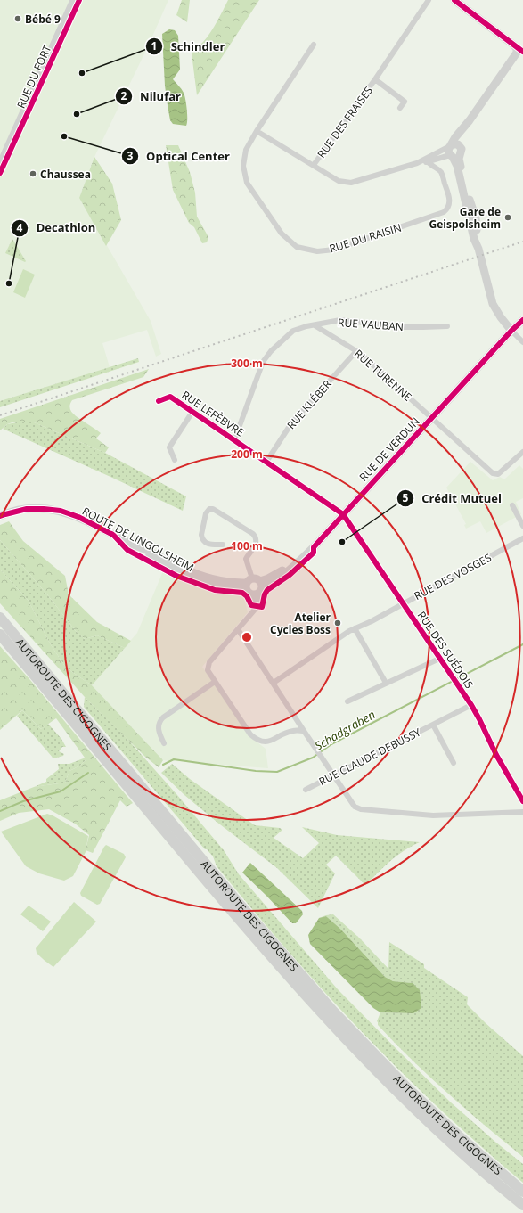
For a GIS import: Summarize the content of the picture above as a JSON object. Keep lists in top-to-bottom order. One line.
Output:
{"streets":{"highway":["AUTOROUTE DES CIGOGNES"],"main road":["RUE DU FORT","RUE DE VERDUN","ROUTE DE LINGOLSHEIM"],"street":["RUE DES FRAISES","RUE DU RAISIN","RUE VAUBAN","RUE TURENNE","RUE KLÉBER","RUE LEFÈBVRE","RUE DES VOSGES","RUE DES SUÉDOIS","RUE CLAUDE DEBUSSY"]},"crossings":[["RUE VAUBAN","RUE TURENNE"],["RUE VAUBAN","RUE LEFÈBVRE"],["RUE TURENNE","RUE KLÉBER"],["RUE TURENNE","RUE DE VERDUN"],["RUE KLÉBER","RUE LEFÈBVRE"],["RUE LEFÈBVRE","RUE DE VERDUN"],["RUE LEFÈBVRE","RUE DES SUÉDOIS"],["RUE DE VERDUN","ROUTE DE LINGOLSHEIM"],["RUE DE VERDUN","RUE DES SUÉDOIS"],["RUE DES VOSGES","RUE DES SUÉDOIS"],["RUE DES SUÉDOIS","RUE CLAUDE DEBUSSY"]],"water":["Schadgraben"],"places":["Bébé 9","Schindler","Nilufar","Optical Center","Chaussea","Gare de Geispolsheim","Decathlon","Crédit Mutuel","Atelier Cycles Boss"],"rings":["300 m","200 m","100 m"]}
